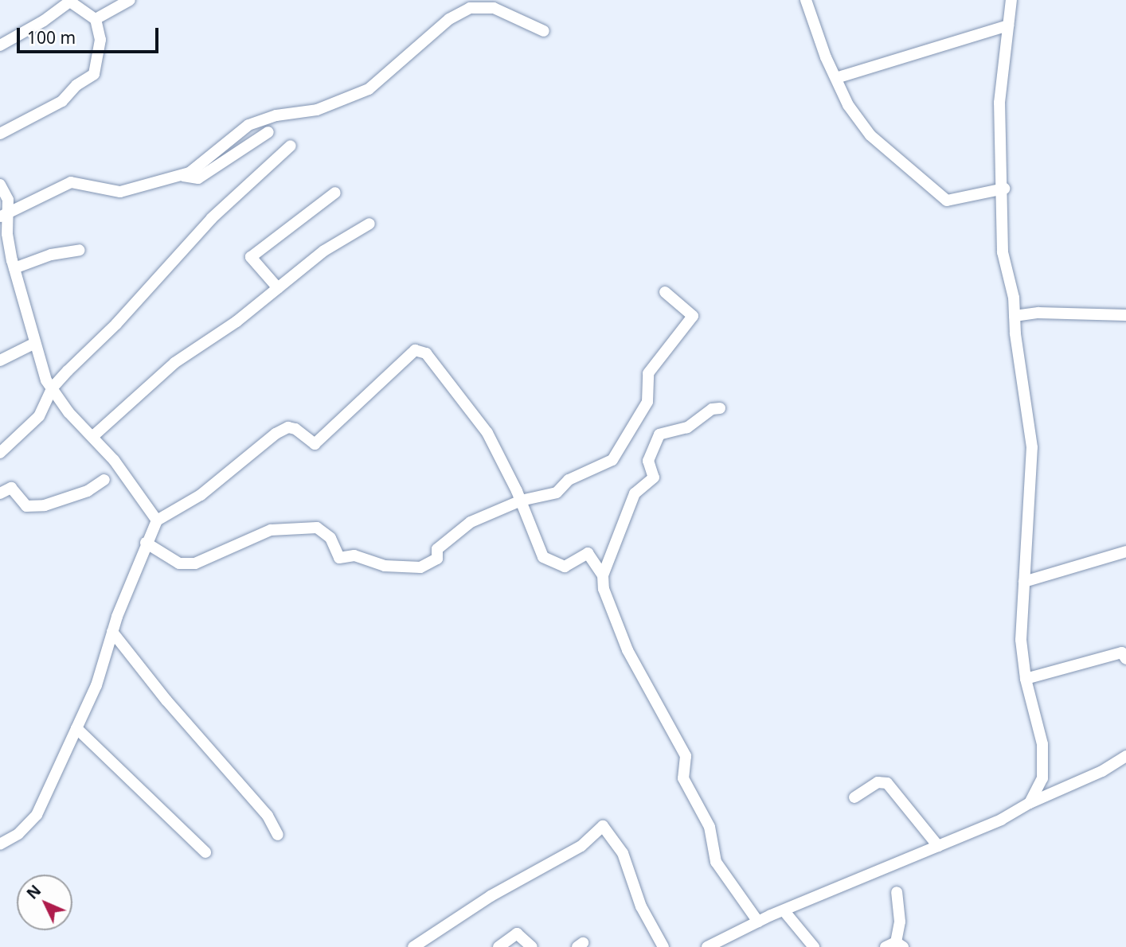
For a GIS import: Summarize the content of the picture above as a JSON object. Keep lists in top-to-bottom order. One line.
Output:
{"scale_bar":"100 m","north":"top left"}
